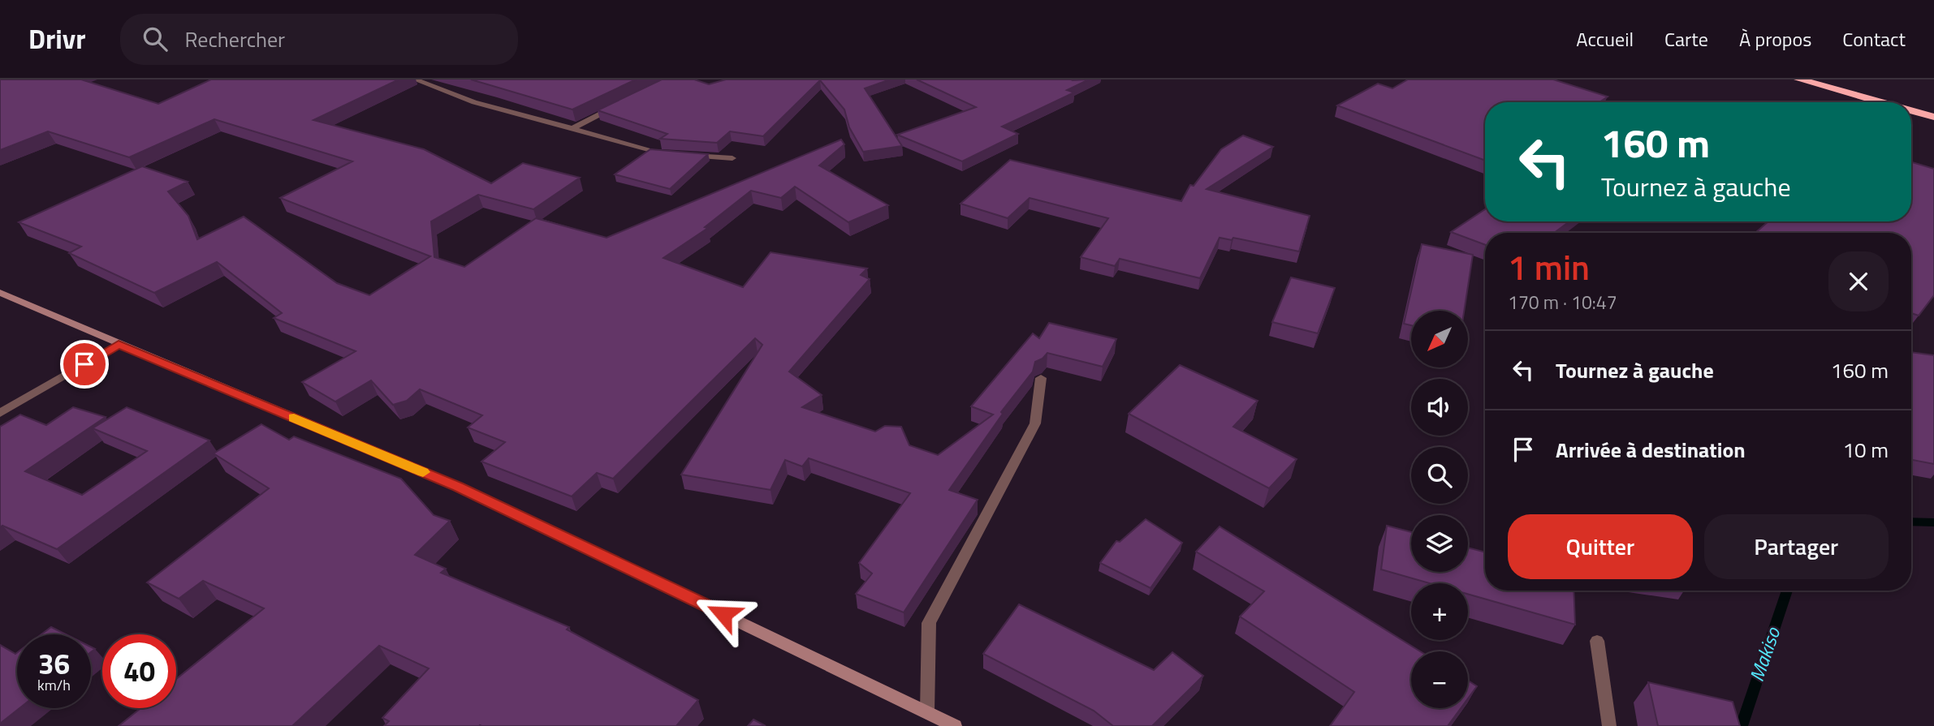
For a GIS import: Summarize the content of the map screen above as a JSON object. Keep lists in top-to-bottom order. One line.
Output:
{"water":["Makiso"],"north":"bottom left","page":{"header":"Drivr","search":"Rechercher","nav":["Accueil","Carte","À propos","Contact"],"turn":["160 m","Tournez à gauche"],"heading":["1 min","170 m · 10:47"],"map_buttons":["+","−"],"list":[{"name":"Tournez à gauche","value":"160 m"},{"name":"Arrivée à destination","value":"10 m"}],"buttons":["Quitter","Partager"],"speed":"36 km/h","limit":"40"}}
